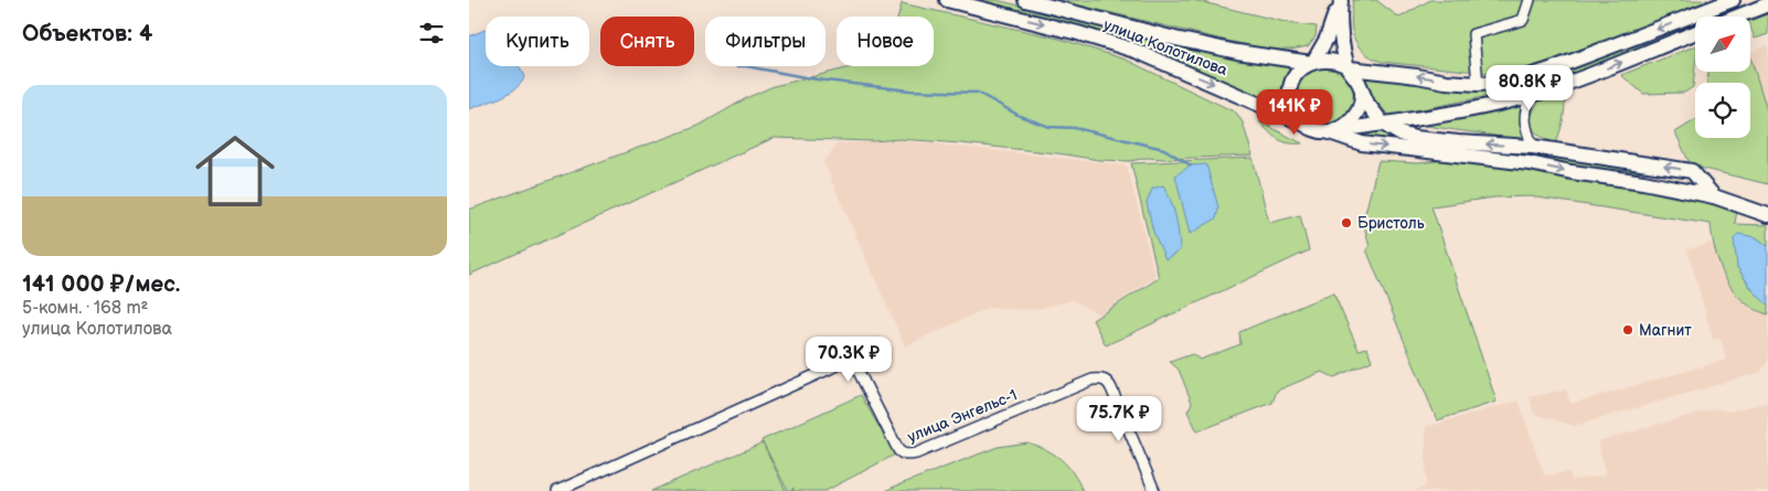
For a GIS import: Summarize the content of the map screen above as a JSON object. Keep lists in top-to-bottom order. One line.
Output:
{"streets":{"main road":["улица Колотилова"],"street":["улица Энгельс-1"]},"places":["Бристоль","Магнит"],"north":"top right","page":{"heading":"Объектов: 4","chip":["Купить","Снять","Фильтры","Новое"],"price":["80.8K ₽","141K ₽","70.3K ₽","75.7K ₽"],"list":[{"name":"141 000 ₽/мес.","note":"5-комн. · 168 m² · улица Колотилова"}]}}
